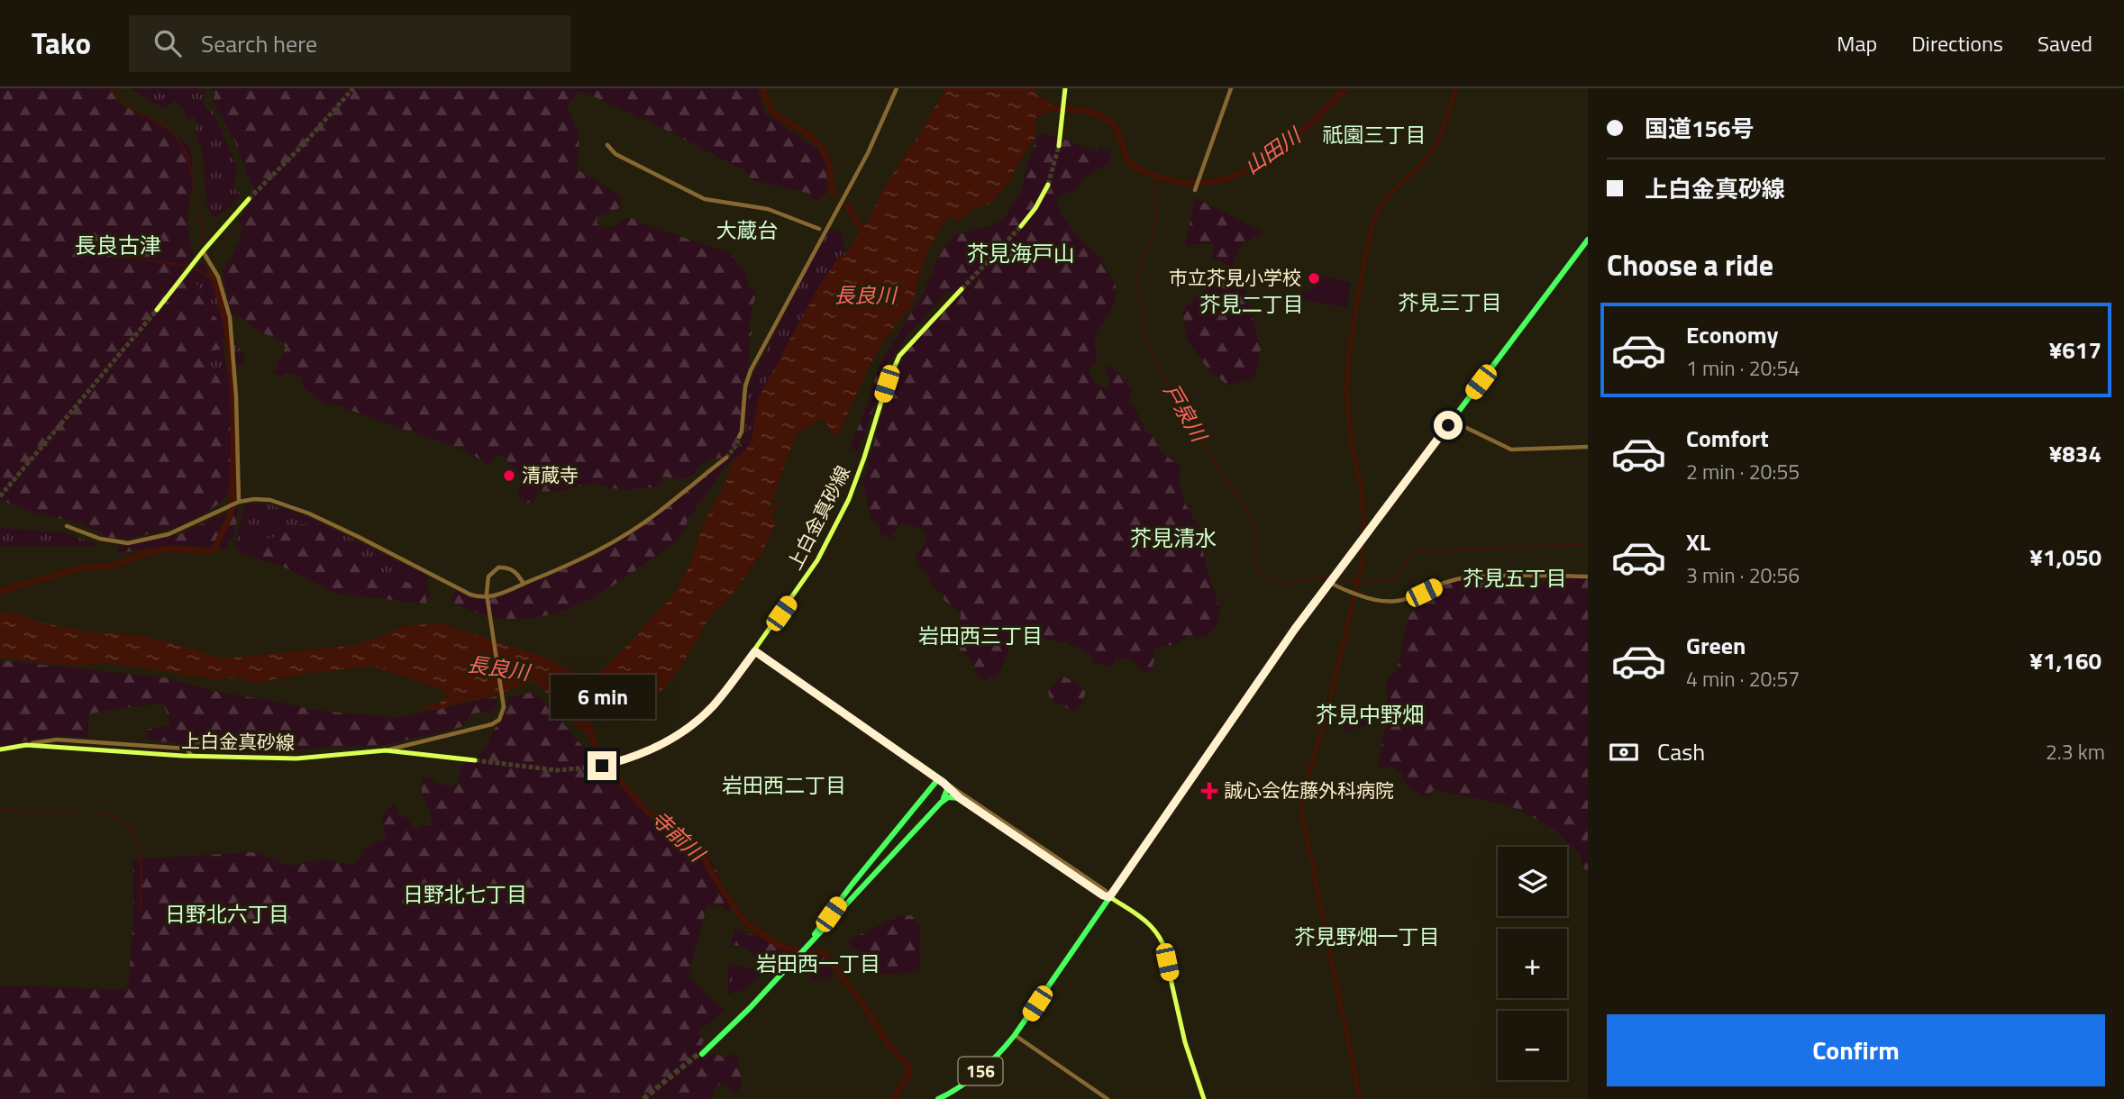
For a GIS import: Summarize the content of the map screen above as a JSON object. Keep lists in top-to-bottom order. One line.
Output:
{"streets":{"highway":["156"],"main road":["上白金真砂線"]},"districts":["祇園三丁目","大蔵台","長良古津","芥見海戸山","芥見三丁目","芥見二丁目","芥見清水","芥見五丁目","岩田西三丁目","芥見中野畑","岩田西二丁目","日野北七丁目","日野北六丁目","芥見野畑一丁目","岩田西一丁目"],"water":["山田川","長良川","戸泉川","寺前川"],"places":{"other":["市立芥見小学校","清蔵寺"],"health":["誠心会佐藤外科病院"]},"page":{"header":"Tako","search":"Search here","nav":["Map","Directions","Saved"],"banner":["国道156号","上白金真砂線"],"heading":"Choose a ride","list":[{"name":"Economy","note":"1 min · 20:54","value":"¥617"},{"name":"Comfort","note":"2 min · 20:55","value":"¥834"},{"name":"XL","note":"3 min · 20:56","value":"¥1,050"},{"name":"Green","note":"4 min · 20:57","value":"¥1,160"}],"bubble":"6 min","pay":["Cash","2.3 km"],"map_buttons":["+","−"],"buttons":"Confirm"}}
